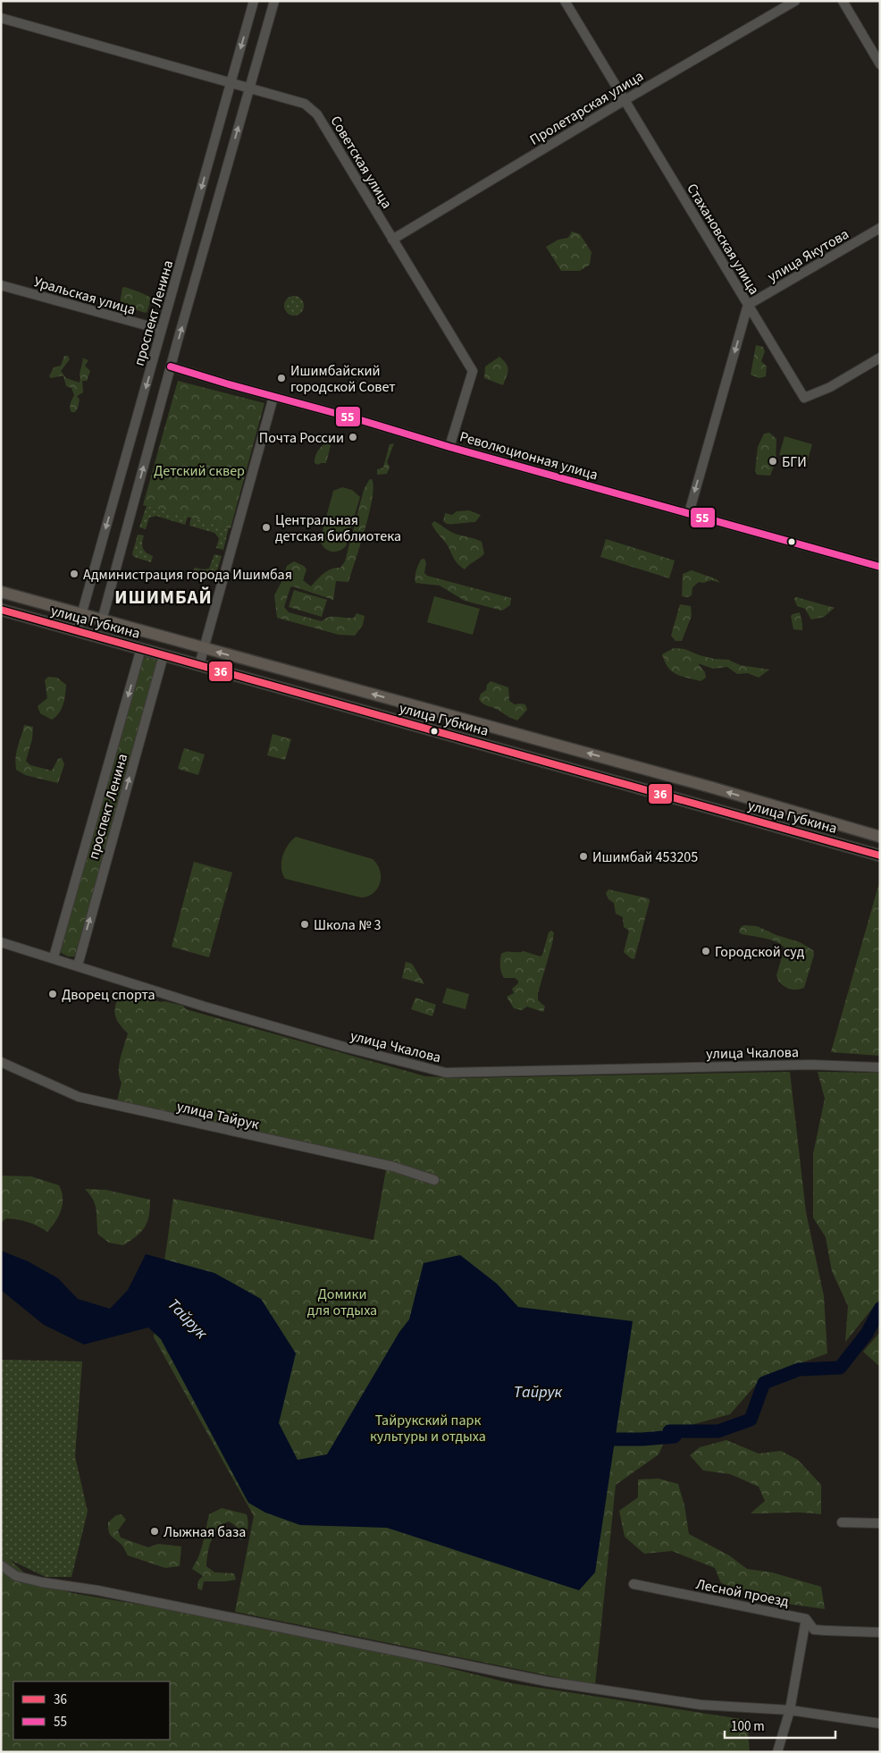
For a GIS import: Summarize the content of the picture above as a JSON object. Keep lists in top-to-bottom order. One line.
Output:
{"streets":{"main road":["улица Губкина"],"street":["Пролетарская улица","Советская улица","Стахановская улица","улица Якутова","Уральская улица","проспект Ленина","Революционная улица","улица Чкалова","улица Тайрук","Лесной проезд"]},"crossings":[["Пролетарская улица","Советская улица"],["Пролетарская улица","Стахановская улица"],["Советская улица","проспект Ленина"],["Советская улица","Революционная улица"],["Стахановская улица","улица Якутова"],["Стахановская улица","Революционная улица"],["Уральская улица","проспект Ленина"],["проспект Ленина","улица Губкина"],["проспект Ленина","улица Чкалова"]],"one_way":["Стахановская улица"],"districts":["ИШИМБАЙ"],"water":["Тайрук"],"parks":["Детский сквер","Домики для отдыха","Тайрукский парк культуры и отдыха"],"places":["Ишимбайский городской Совет","Почта России","БГИ","Центральная детская библиотека","Администрация города Ишимбая","Ишимбай 453205","Школа № 3","Городской суд","Дворец спорта","Лыжная база"],"lines":["transit line 55","transit line 36"],"legend":["36","55"],"scale_bar":"100 m"}
